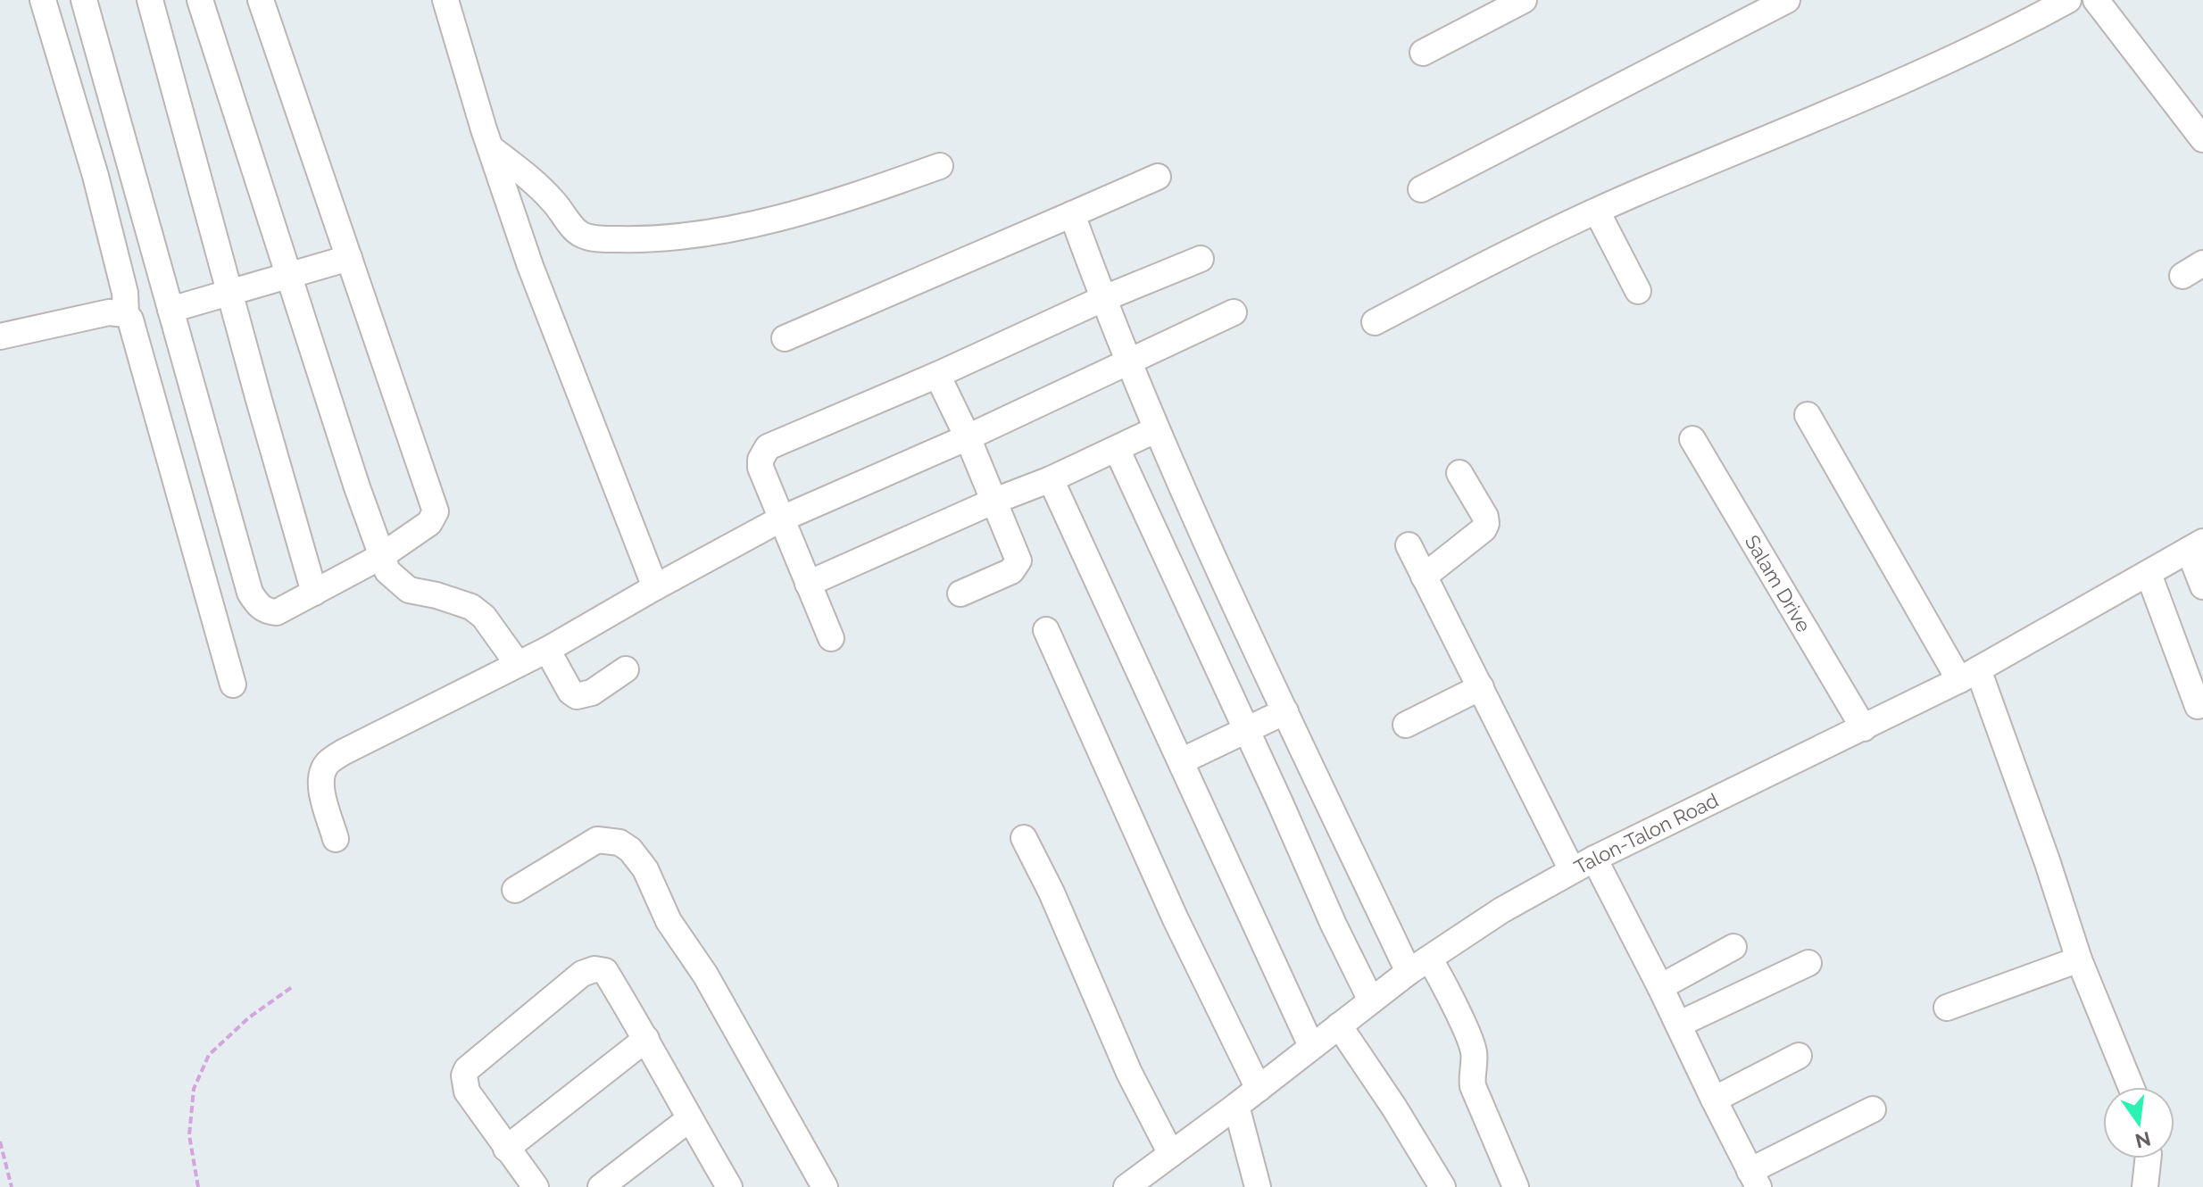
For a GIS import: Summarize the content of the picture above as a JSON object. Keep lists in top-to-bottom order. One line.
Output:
{"streets":{"street":["Salam Drive","Talon-Talon Road"]},"crossings":[["Salam Drive","Talon-Talon Road"]],"north":"bottom"}
